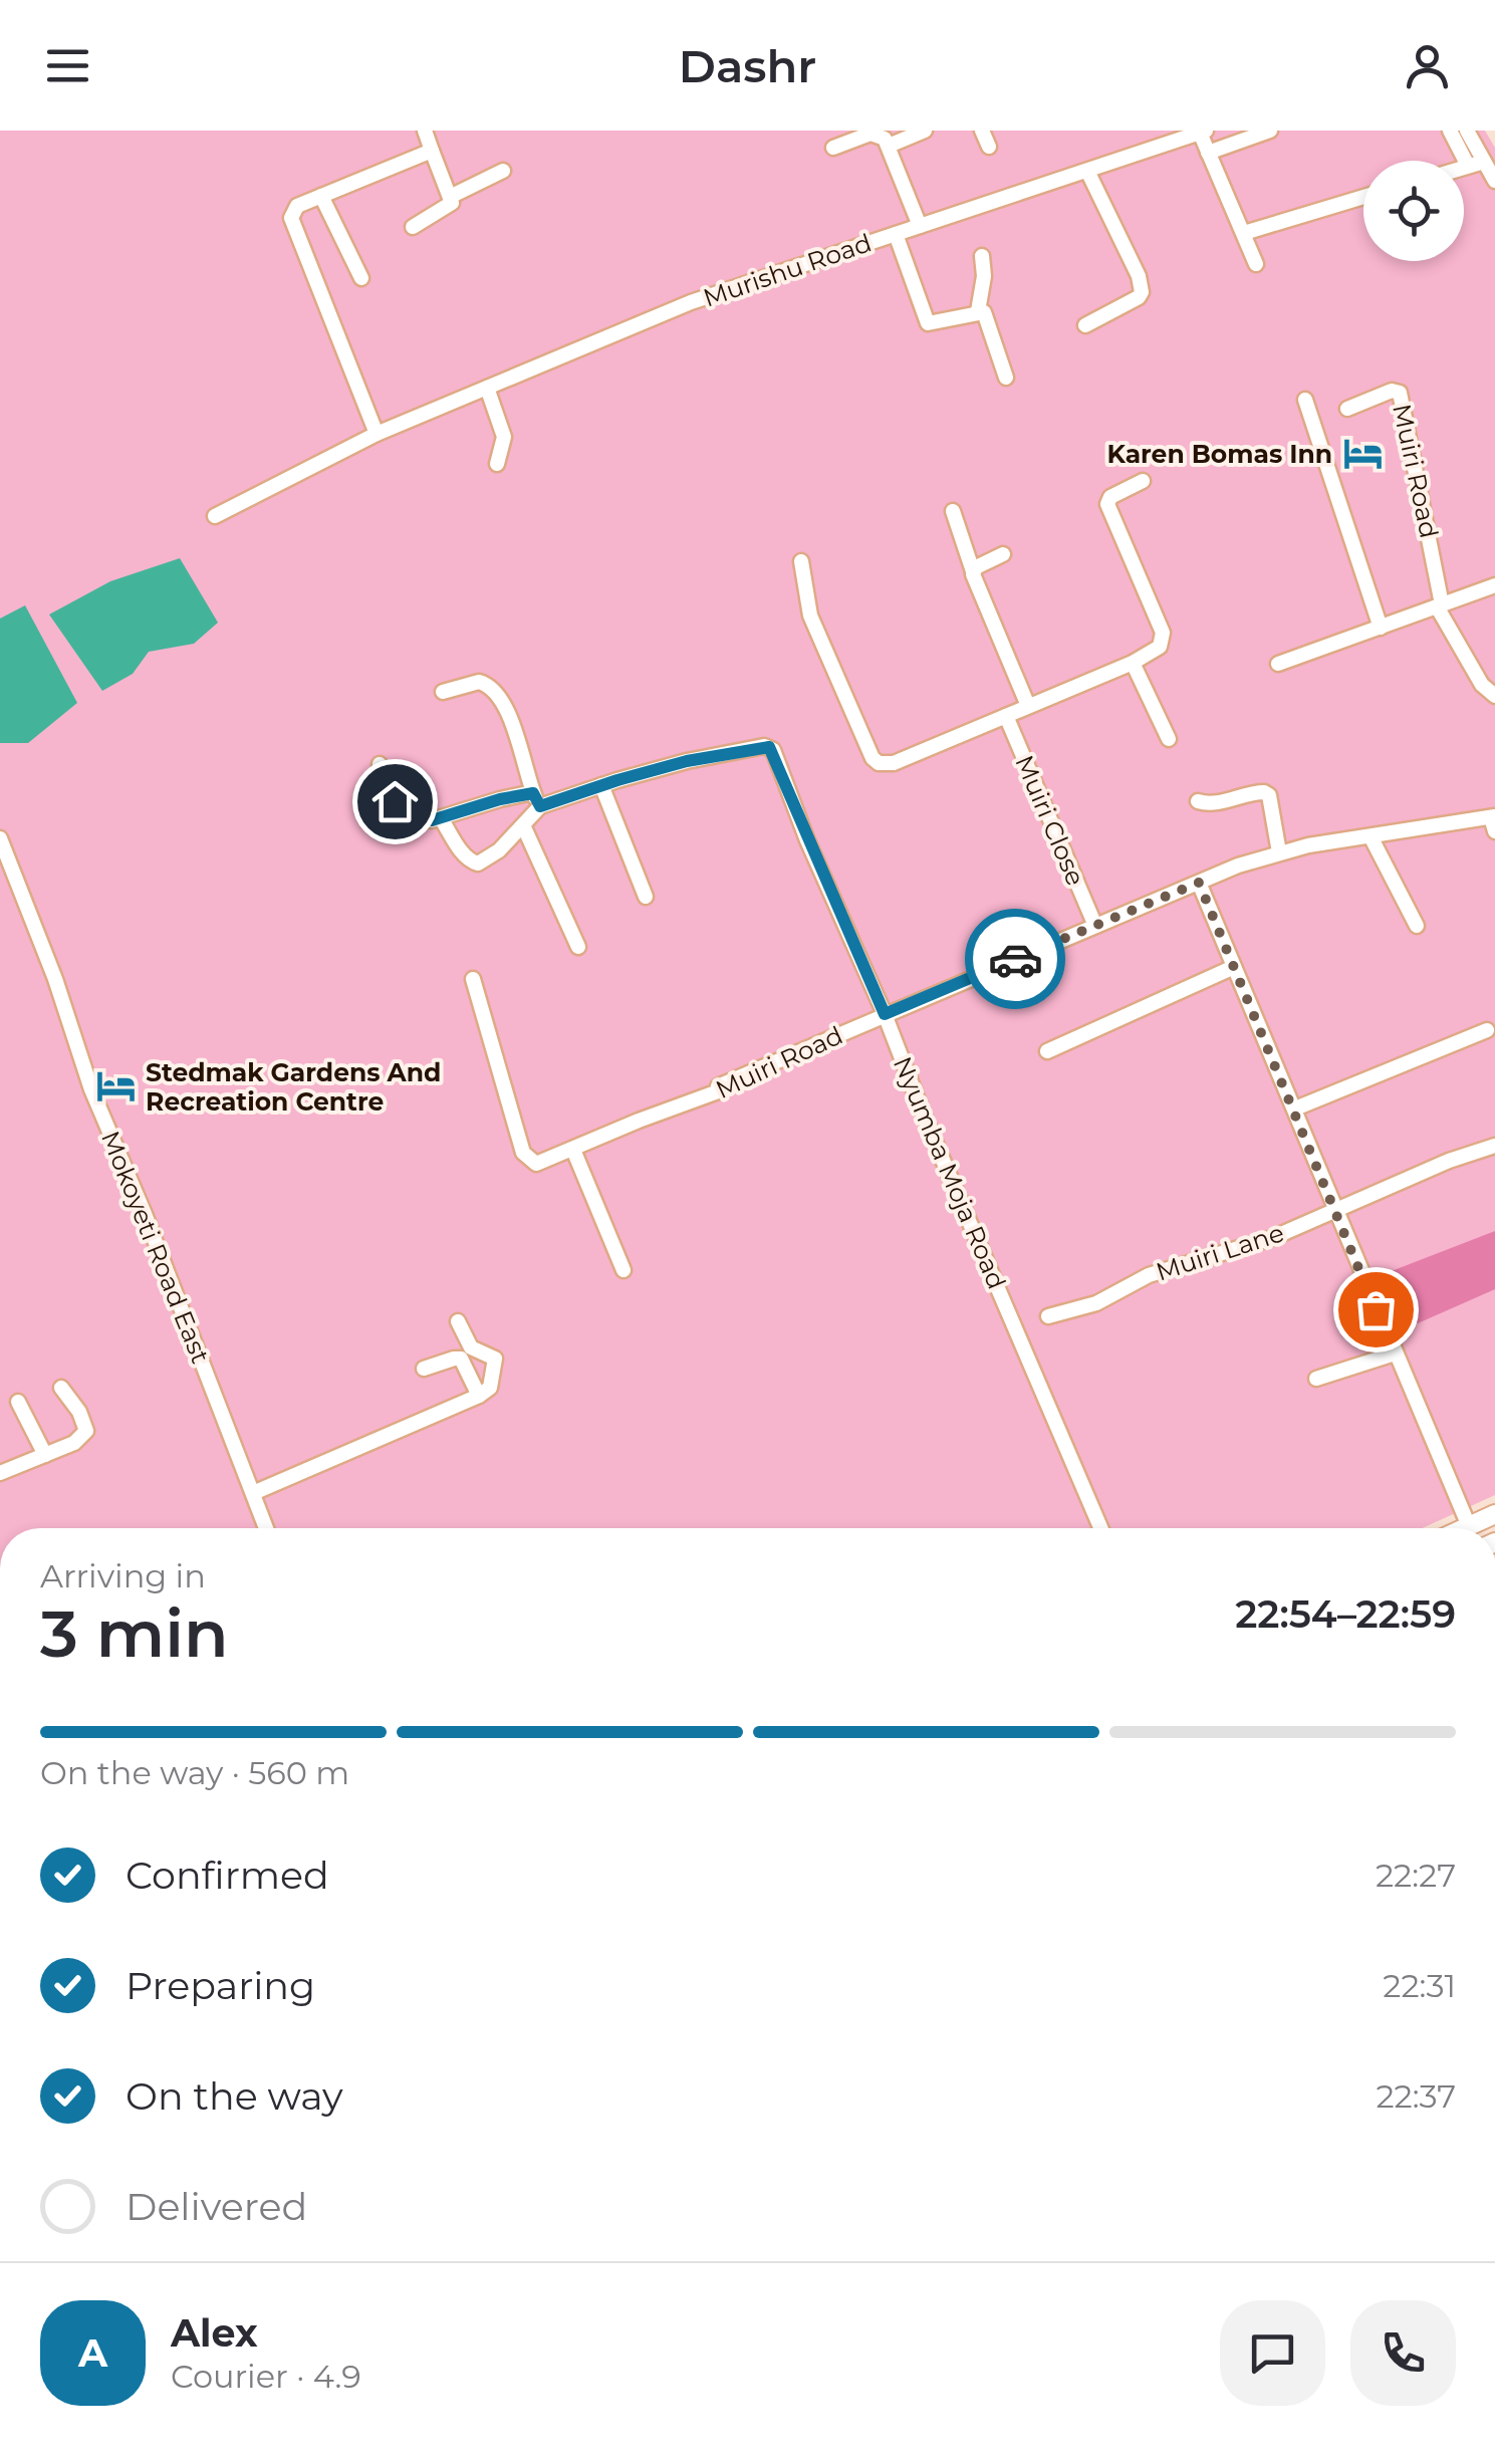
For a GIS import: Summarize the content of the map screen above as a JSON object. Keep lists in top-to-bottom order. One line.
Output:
{"streets":{"street":["Murishu Road","Muiri Road","Muiri Close","Nyumba Moja Road","Mokoyeti Road East","Muiri Lane"]},"crossings":[["Muiri Road","Muiri Close"],["Muiri Road","Nyumba Moja Road"]],"places":{"hotel":["Karen Bomas Inn","Stedmak Gardens And Recreation Centre"]},"page":{"header":"Dashr","heading":["3 min","Arriving in","22:54–22:59"],"panel":["Alex","Courier · 4.9"],"bar":"On the way · 560 m","list":[["Confirmed","22:27"],["Preparing","22:31"],["On the way","22:37"],"Delivered"],"round":"A"}}
